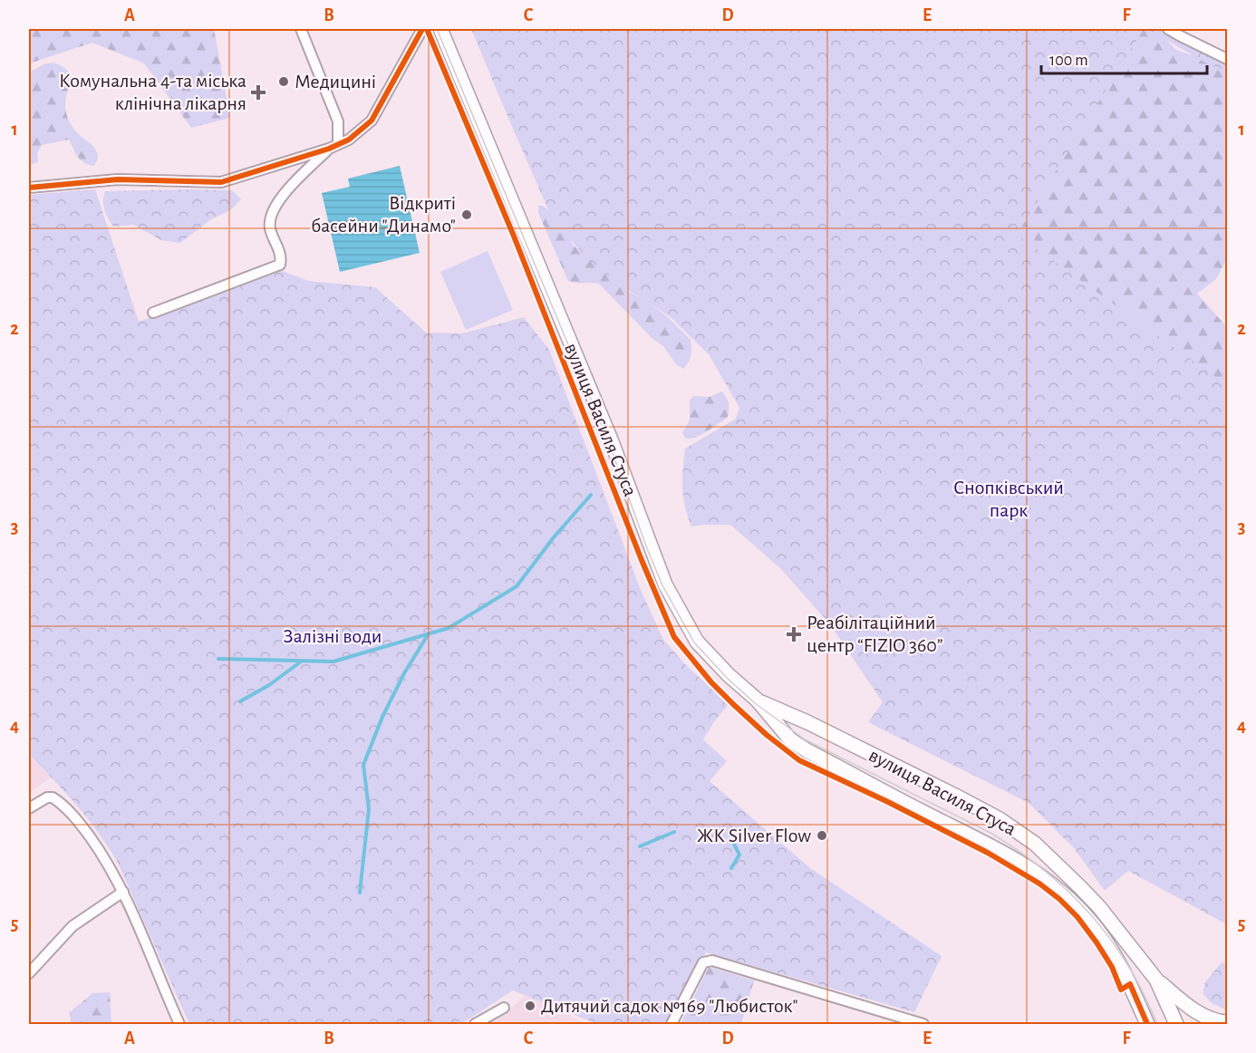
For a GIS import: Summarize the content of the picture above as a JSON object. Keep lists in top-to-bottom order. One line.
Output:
{"streets":{"main road":["вулиця Василя Стуса"]},"parks":["Снопківський парк","Залізні води"],"places":{"other":["Медицині","Відкриті басейни \"Динамо\"","ЖК Silver Flow","Дитячий садок №169 \"Любисток\""],"health":["Комунальна 4-та міська клінічна лікарня","Реабілітаційний центр “FIZIO 360”"]},"scale_bar":"100 m","grid":{"columns":["A","B","C","D","E","F"],"rows":["1","2","3","4","5"]}}
